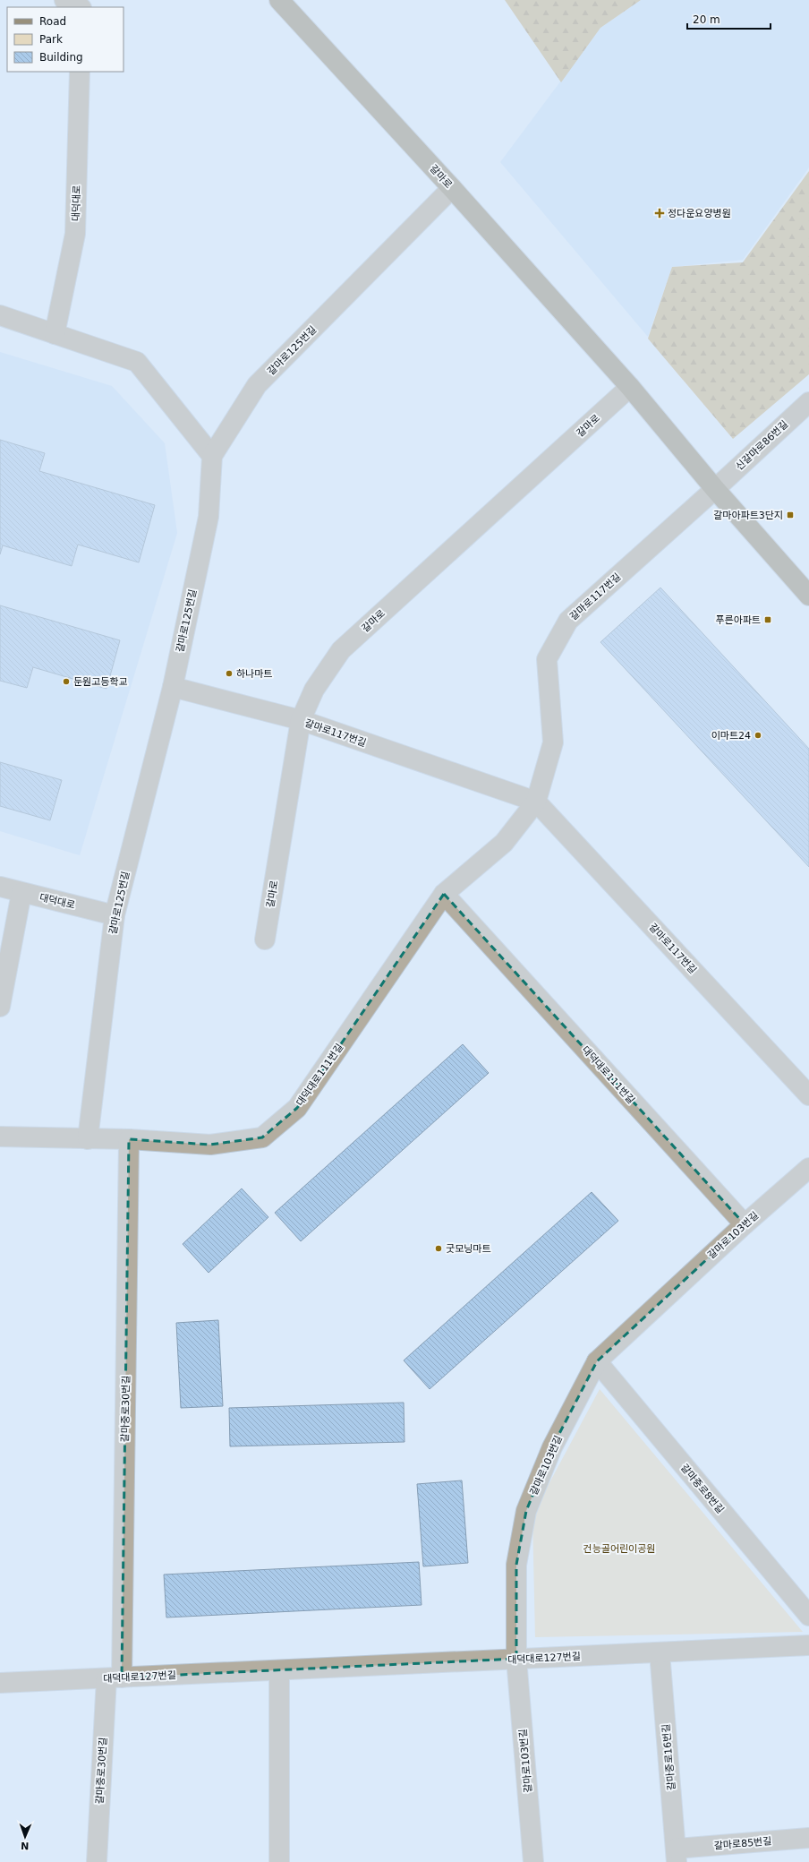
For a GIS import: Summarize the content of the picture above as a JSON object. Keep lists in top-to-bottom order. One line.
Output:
{"streets":{"main road":["갈마로"],"street":["대덕대로","갈마로125번길","신갈마로86번길","갈마로117번길","대덕대로111번길","갈마로103번길","갈마중로30번길","갈마중로8번길","대덕대로127번길","갈마중로16번길","갈마로85번길"]},"crossings":[["갈마로","갈마로125번길"],["갈마로","신갈마로86번길"],["갈마로","갈마로117번길"],["대덕대로","갈마로125번길"],["갈마로125번길","갈마로117번길"],["갈마로125번길","대덕대로111번길"],["신갈마로86번길","갈마로117번길"],["갈마로117번길","대덕대로111번길"],["대덕대로111번길","갈마로103번길"],["대덕대로111번길","갈마중로30번길"],["갈마로103번길","갈마중로8번길"],["갈마로103번길","대덕대로127번길"],["갈마중로30번길","대덕대로127번길"],["대덕대로127번길","갈마중로16번길"],["갈마중로16번길","갈마로85번길"]],"parks":["건능골어린이공원"],"places":{"health":["정다운요양병원"],"transit":["갈마아파트3단지","푸른아파트"],"other":["하나마트","둔원고등학교","이마트24","굿모닝마트"]},"legend":["Road","Park","Building"],"scale_bar":"20 m","north":"bottom"}
